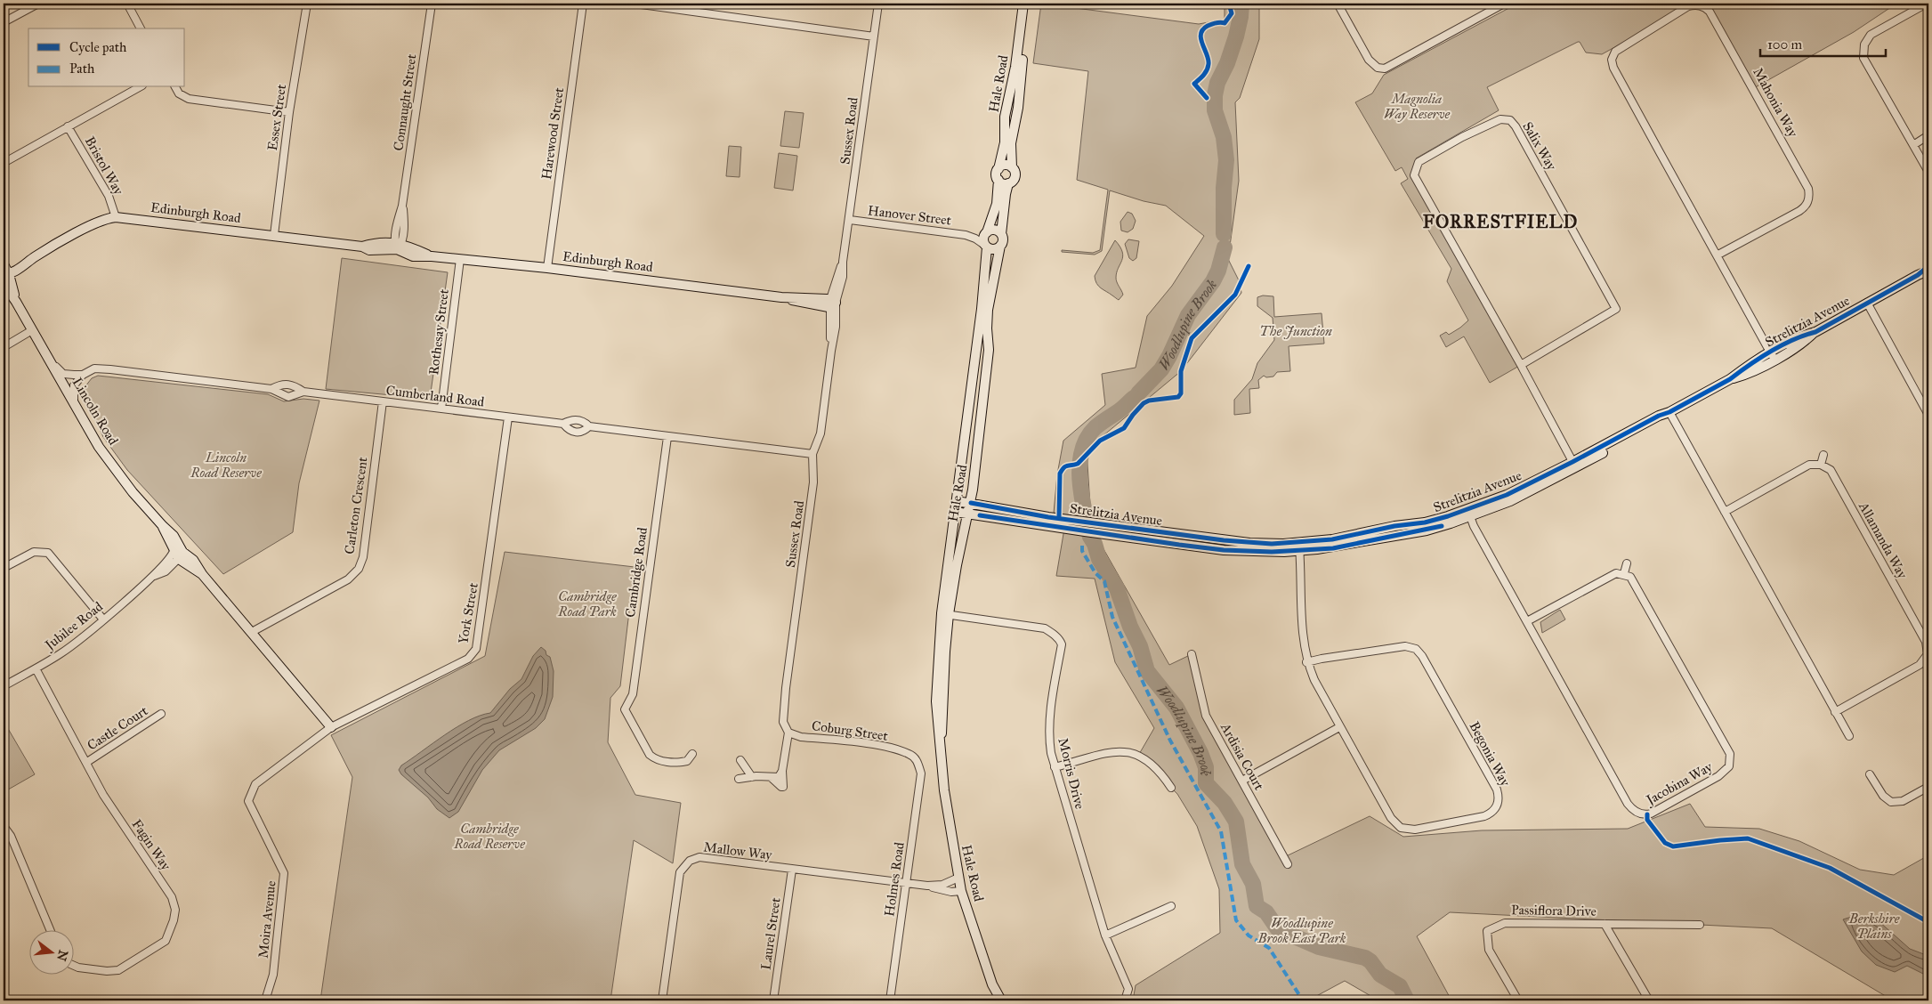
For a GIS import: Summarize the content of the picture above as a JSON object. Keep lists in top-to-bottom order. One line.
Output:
{"streets":{"street":["Hale Road","Connaught Street","Mahonia Way","Essex Street","Sussex Road","Harewood Street","Salix Way","Bristol Way","Edinburgh Road","Hanover Street","Strelitzia Avenue","Rothesay Street","Cumberland Road","Lincoln Road","Carleton Crescent","Allamanda Way","Cambridge Road","York Street","Jubilee Road","Castle Court","Coburg Street","Begonia Way","Ardisia Court","Morris Drive","Jacobina Way","Fagin Way","Mallow Way","Holmes Road","Passiflora Drive","Moira Avenue","Laurel Street"]},"crossings":[["Hale Road","Strelitzia Avenue"],["Hale Road","Morris Drive"],["Hale Road","Mallow Way"],["Connaught Street","Edinburgh Road"],["Mahonia Way","Strelitzia Avenue"],["Essex Street","Edinburgh Road"],["Sussex Road","Edinburgh Road"],["Sussex Road","Hanover Street"],["Sussex Road","Cumberland Road"],["Sussex Road","Coburg Street"],["Harewood Street","Edinburgh Road"],["Salix Way","Strelitzia Avenue"],["Bristol Way","Edinburgh Road"],["Edinburgh Road","Rothesay Street"],["Edinburgh Road","Lincoln Road"],["Strelitzia Avenue","Begonia Way"],["Strelitzia Avenue","Jacobina Way"],["Rothesay Street","Cumberland Road"],["Cumberland Road","Carleton Crescent"],["Cumberland Road","Cambridge Road"],["Cumberland Road","York Street"],["Lincoln Road","Carleton Crescent"],["Lincoln Road","York Street"],["Lincoln Road","Jubilee Road"],["Lincoln Road","Moira Avenue"],["York Street","Moira Avenue"],["Jubilee Road","Fagin Way"],["Castle Court","Fagin Way"],["Coburg Street","Holmes Road"],["Mallow Way","Holmes Road"],["Mallow Way","Laurel Street"]],"districts":["FORRESTFIELD"],"water":["Woodlupine Brook"],"parks":["Magnolia Way Reserve","The Junction","Lincoln Road Reserve","Cambridge Road Park","Cambridge Road Reserve","Berkshire Plains","Woodlupine Brook East Park"],"legend":["Cycle path","Path"],"scale_bar":"100 m","north":"right"}
